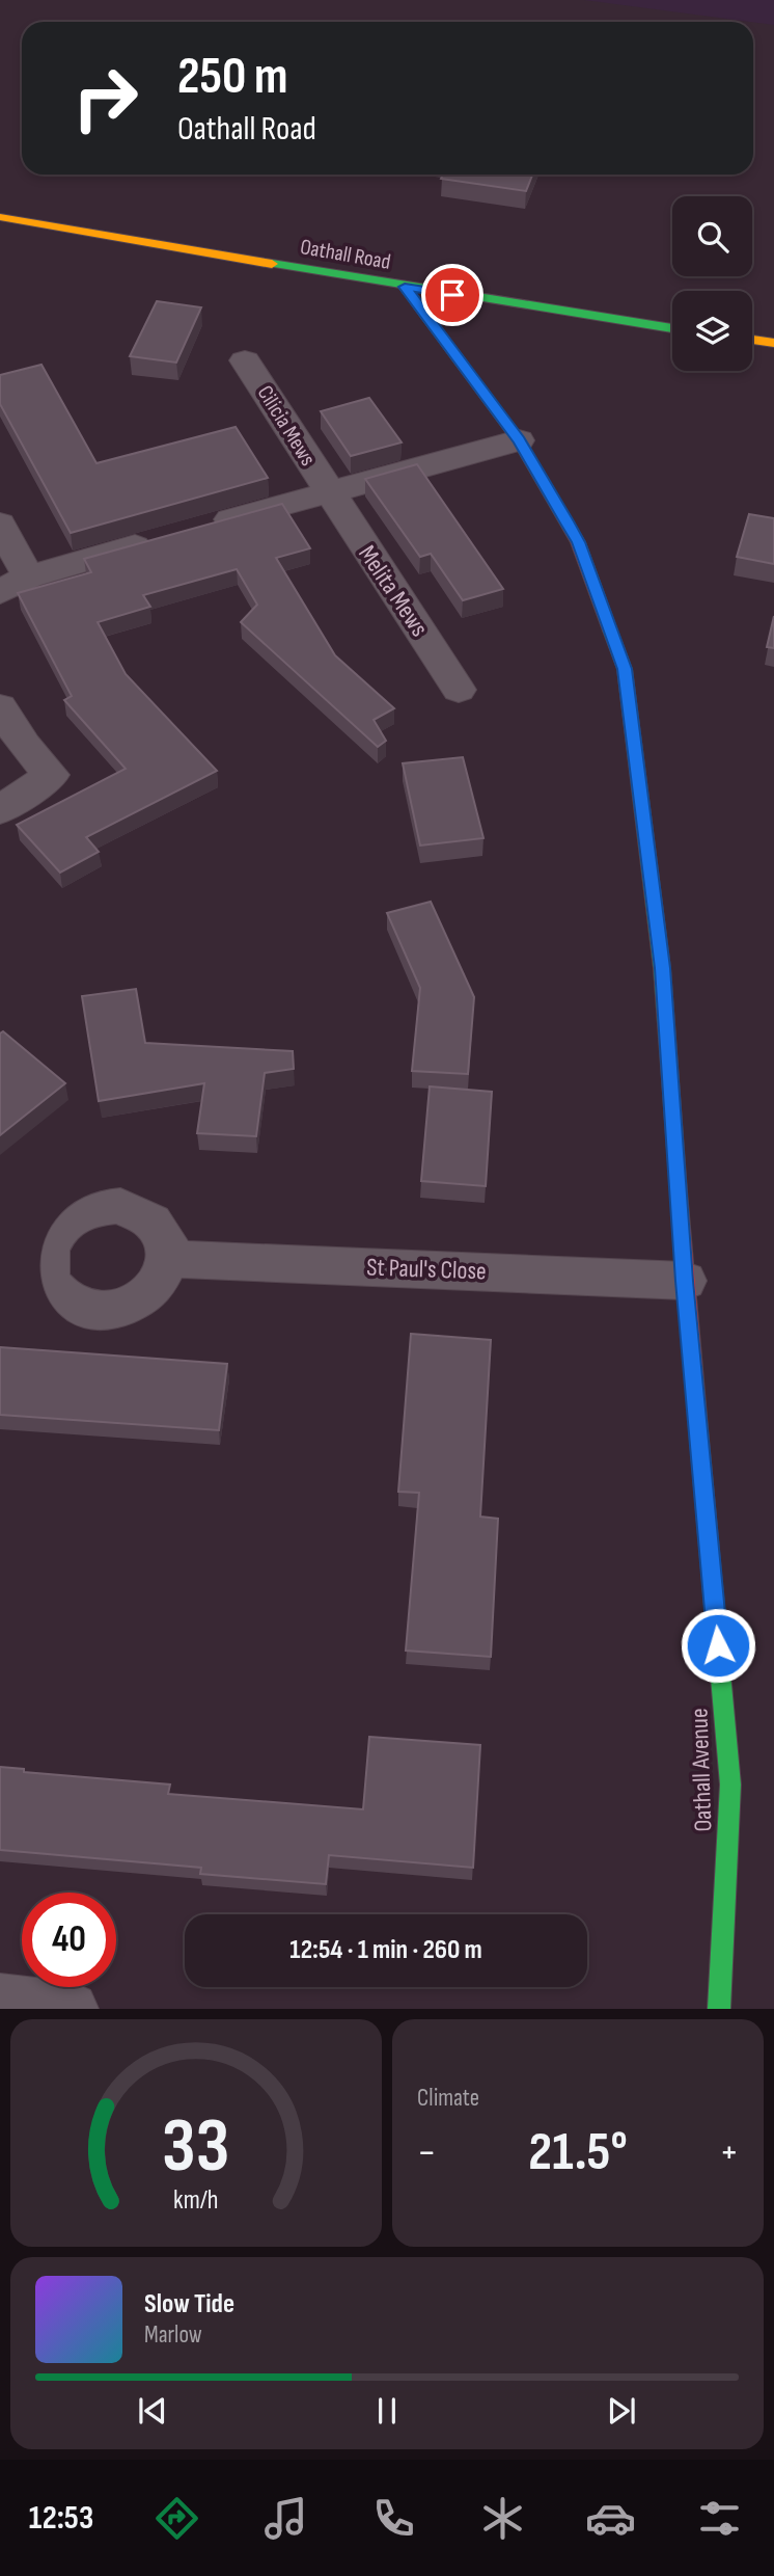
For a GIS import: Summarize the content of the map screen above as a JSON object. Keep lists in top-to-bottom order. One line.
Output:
{"streets":{"street":["Oathall Road","Cilicia Mews","Melita Mews","St Paul's Close","Oathall Avenue"]},"crossings":[["Oathall Road","Oathall Avenue"],["Cilicia Mews","Melita Mews"],["St Paul's Close","Oathall Avenue"]],"page":{"turn":["250 m","Oathall Road"],"limit":"40","trip":"12:54 · 1 min · 260 m","tile":"Climate","heat":["−","21.5°","+"],"song":["Slow Tide","Marlow"],"tabs":"12:53","gauge":["33","km/h"]}}
